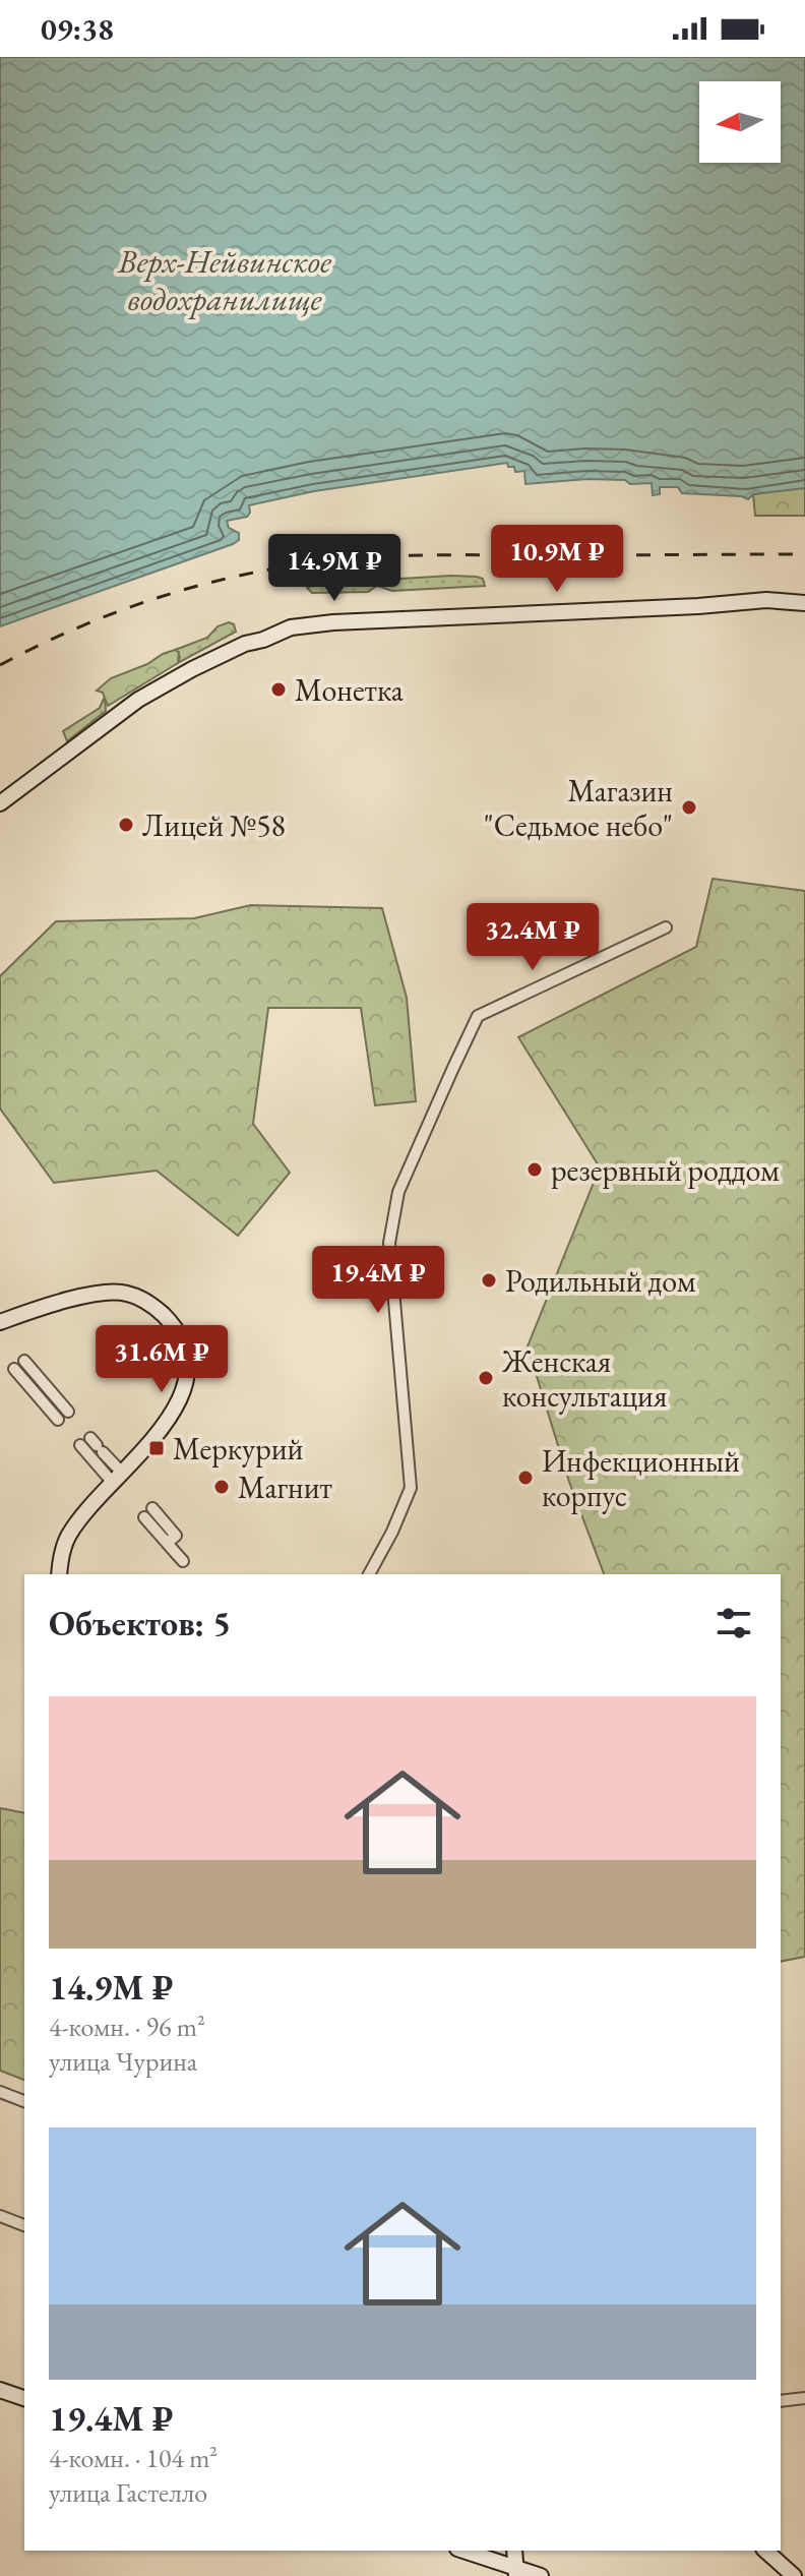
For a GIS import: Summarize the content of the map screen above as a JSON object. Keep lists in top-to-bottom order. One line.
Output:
{"water":["Верх-Нейвинское водохранилище"],"places":{"other":["Монетка","Магазин \"Седьмое небо\"","Лицей №58","резервный роддом","Родильный дом","Женская консультация","Инфекционный корпус","Магнит"],"transit":["Меркурий"]},"north":"left","page":{"status":"09:38","price":["10.9M ₽","14.9M ₽","32.4M ₽","19.4M ₽","31.6M ₽"],"heading":"Объектов: 5","list":[{"name":"14.9M ₽","note":"4-комн. · 96 m² · улица Чурина"},{"name":"19.4M ₽","note":"4-комн. · 104 m² · улица Гастелло"}]}}
